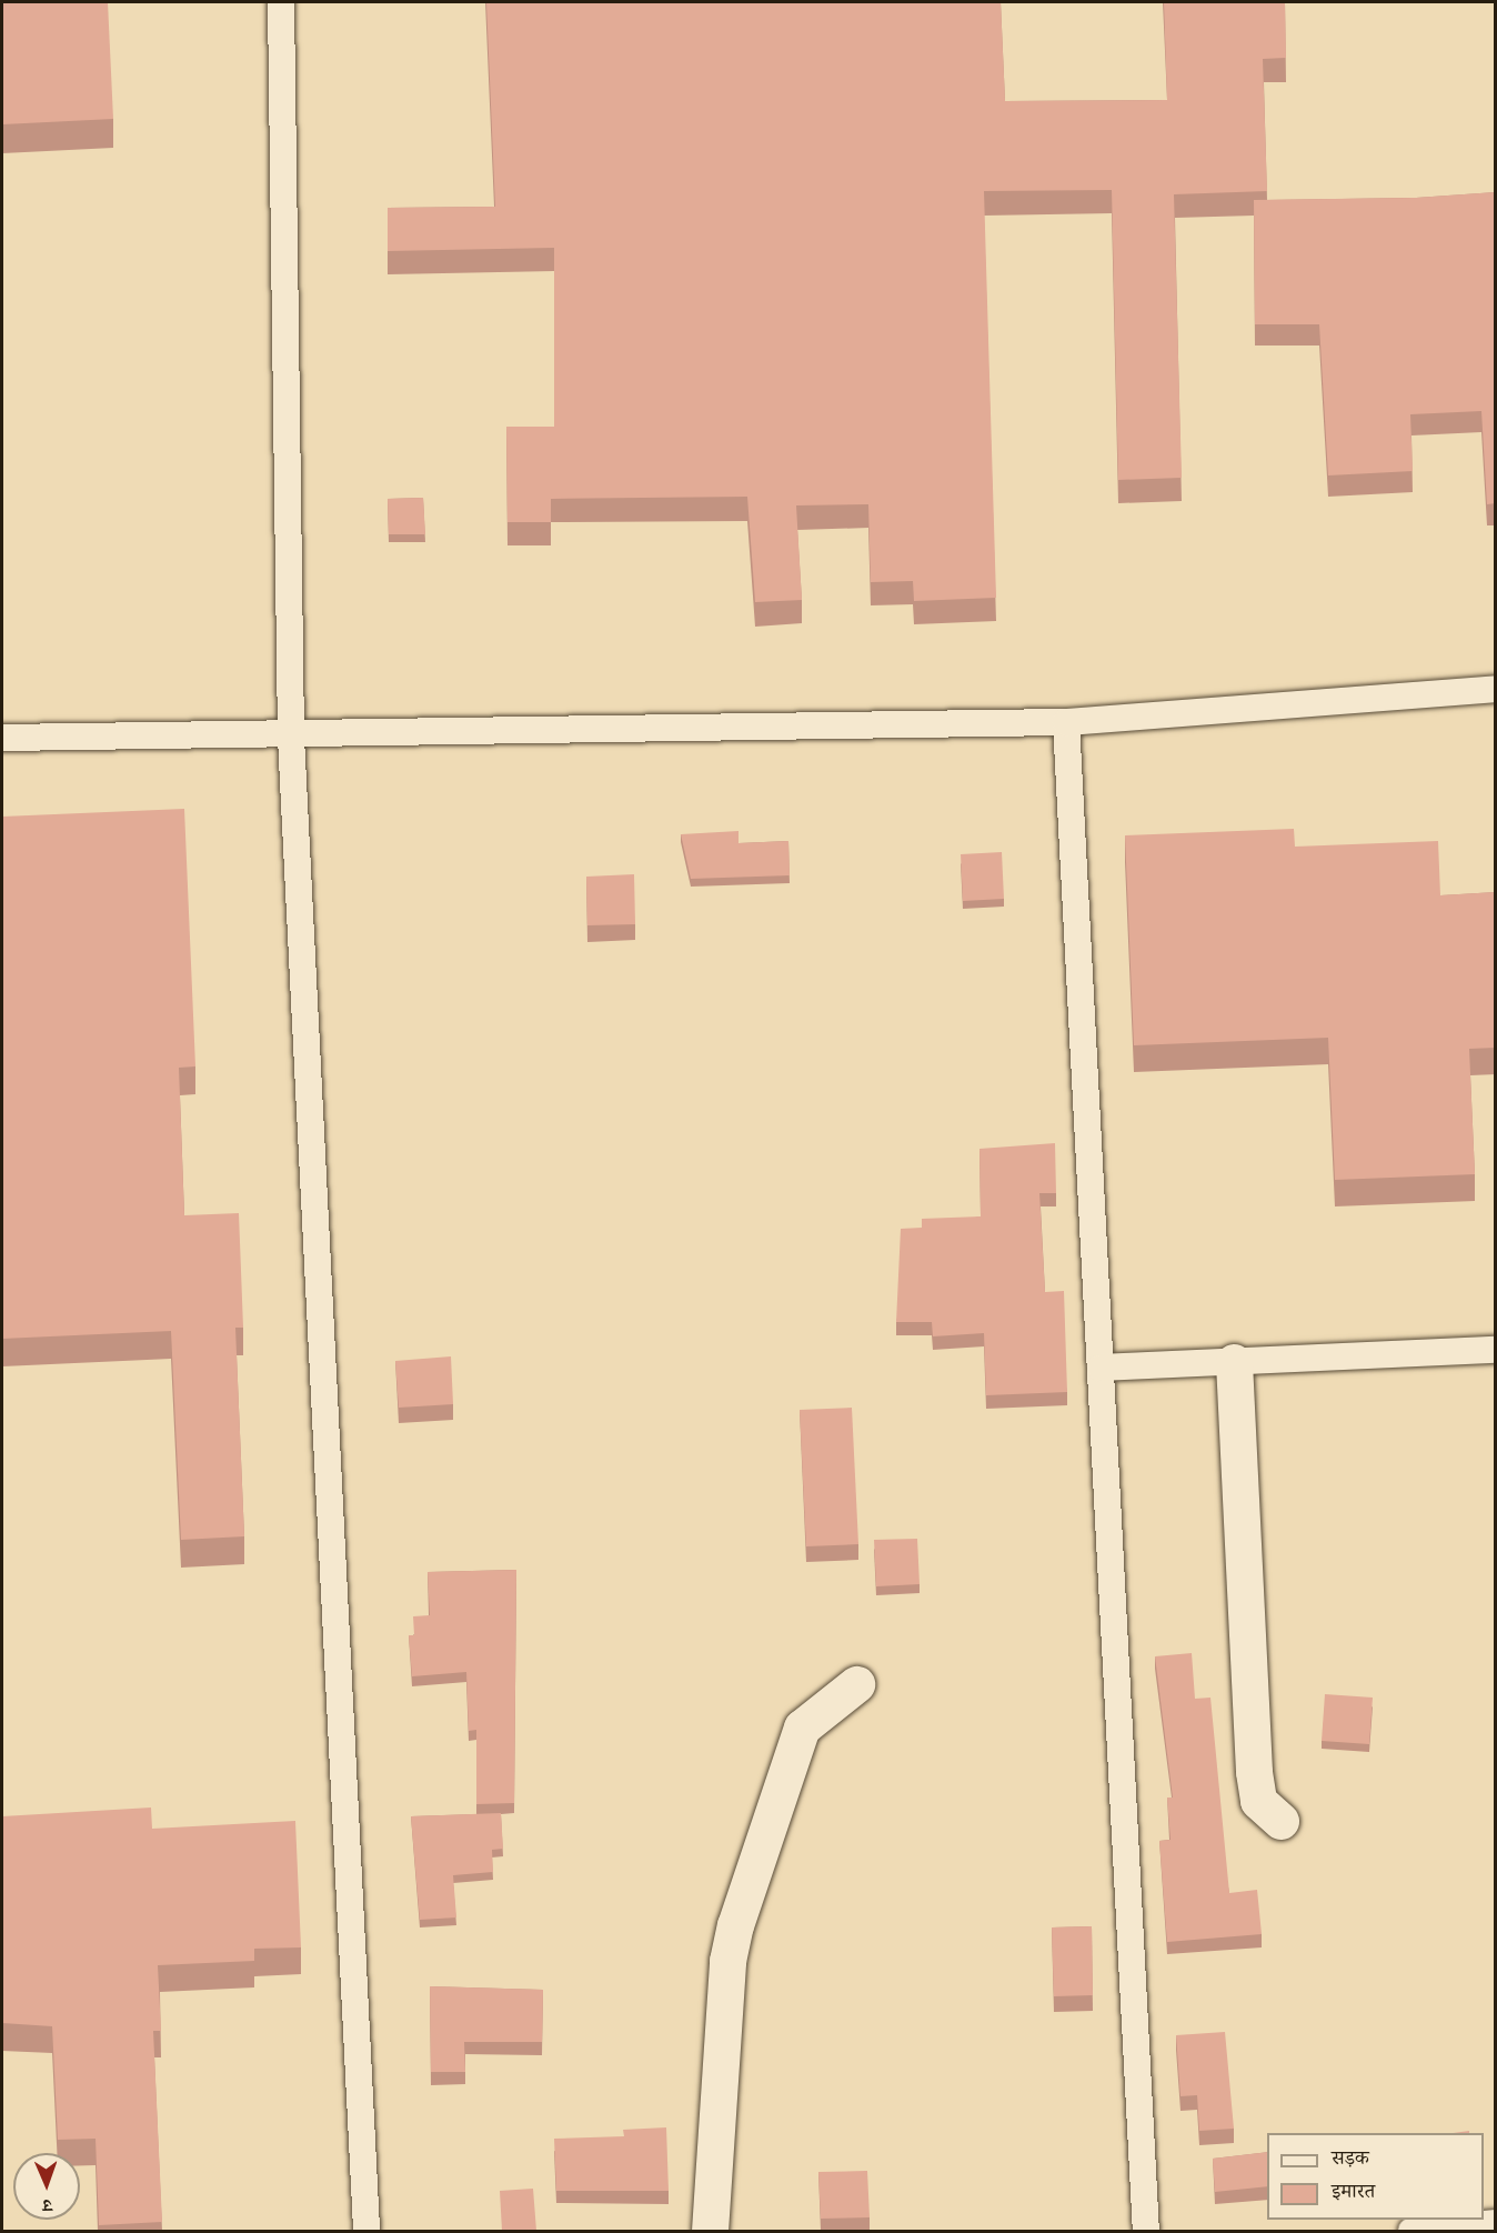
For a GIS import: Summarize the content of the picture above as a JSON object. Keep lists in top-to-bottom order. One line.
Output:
{"legend":["सड़क","इमारत"],"north":"bottom"}
